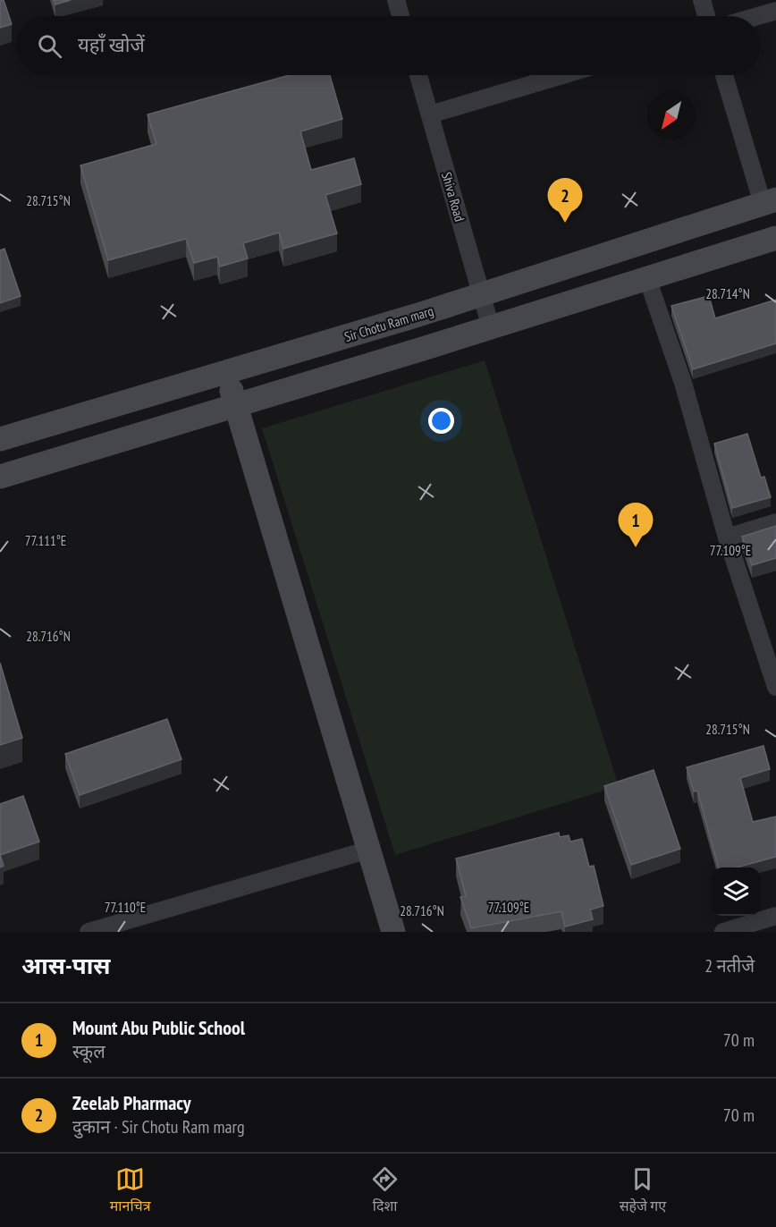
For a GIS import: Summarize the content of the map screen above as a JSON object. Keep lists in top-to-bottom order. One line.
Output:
{"streets":{"street":["Shiva Road","Sir Chotu Ram marg"]},"crossings":[["Shiva Road","Sir Chotu Ram marg"]],"north":"bottom left","page":{"search":"यहाँ खोजें","pins":["2","1"],"heading":["आस-पास","2 नतीजे"],"list":[{"mark":"1","name":"Mount Abu Public School","note":"स्कूल","value":"70 m"},{"mark":"2","name":"Zeelab Pharmacy","note":"दुकान · Sir Chotu Ram marg","value":"70 m"}],"nav":["मानचित्र","दिशा","सहेजे गए"]},"coordinates":["28.715°N","28.714°N","77.111°E","77.109°E","28.716°N","77.110°E"]}
